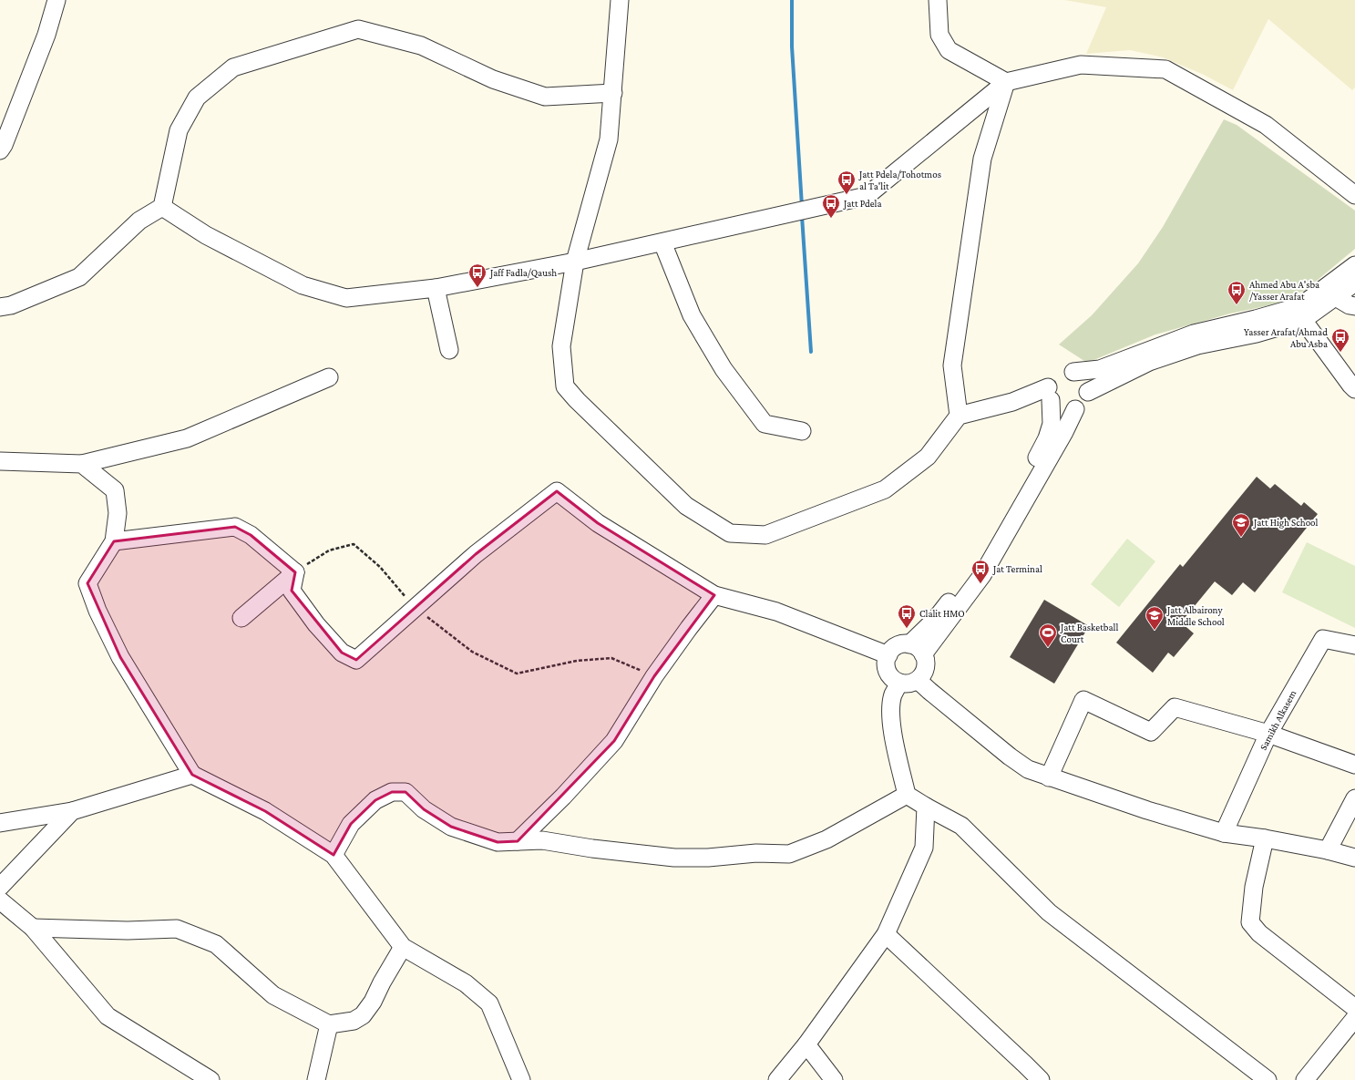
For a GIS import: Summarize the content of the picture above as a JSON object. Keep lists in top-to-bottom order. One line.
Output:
{"streets":{"street":["Samikh Alkasem"]},"places":{"bus stop":["Jatt Pdela/Tohotmos al Ta'lit","Jatt Pdela","Jaff Fadla/Qaush","Ahmed Abu A'sba /Yasser Arafat","Yasser Arafat/Ahmad Abu Asba","Jat Terminal","Clalit HMO"],"school or university":["Jatt High School","Jatt Albairony Middle School"],"sports":["Jatt Basketball Court"]}}
